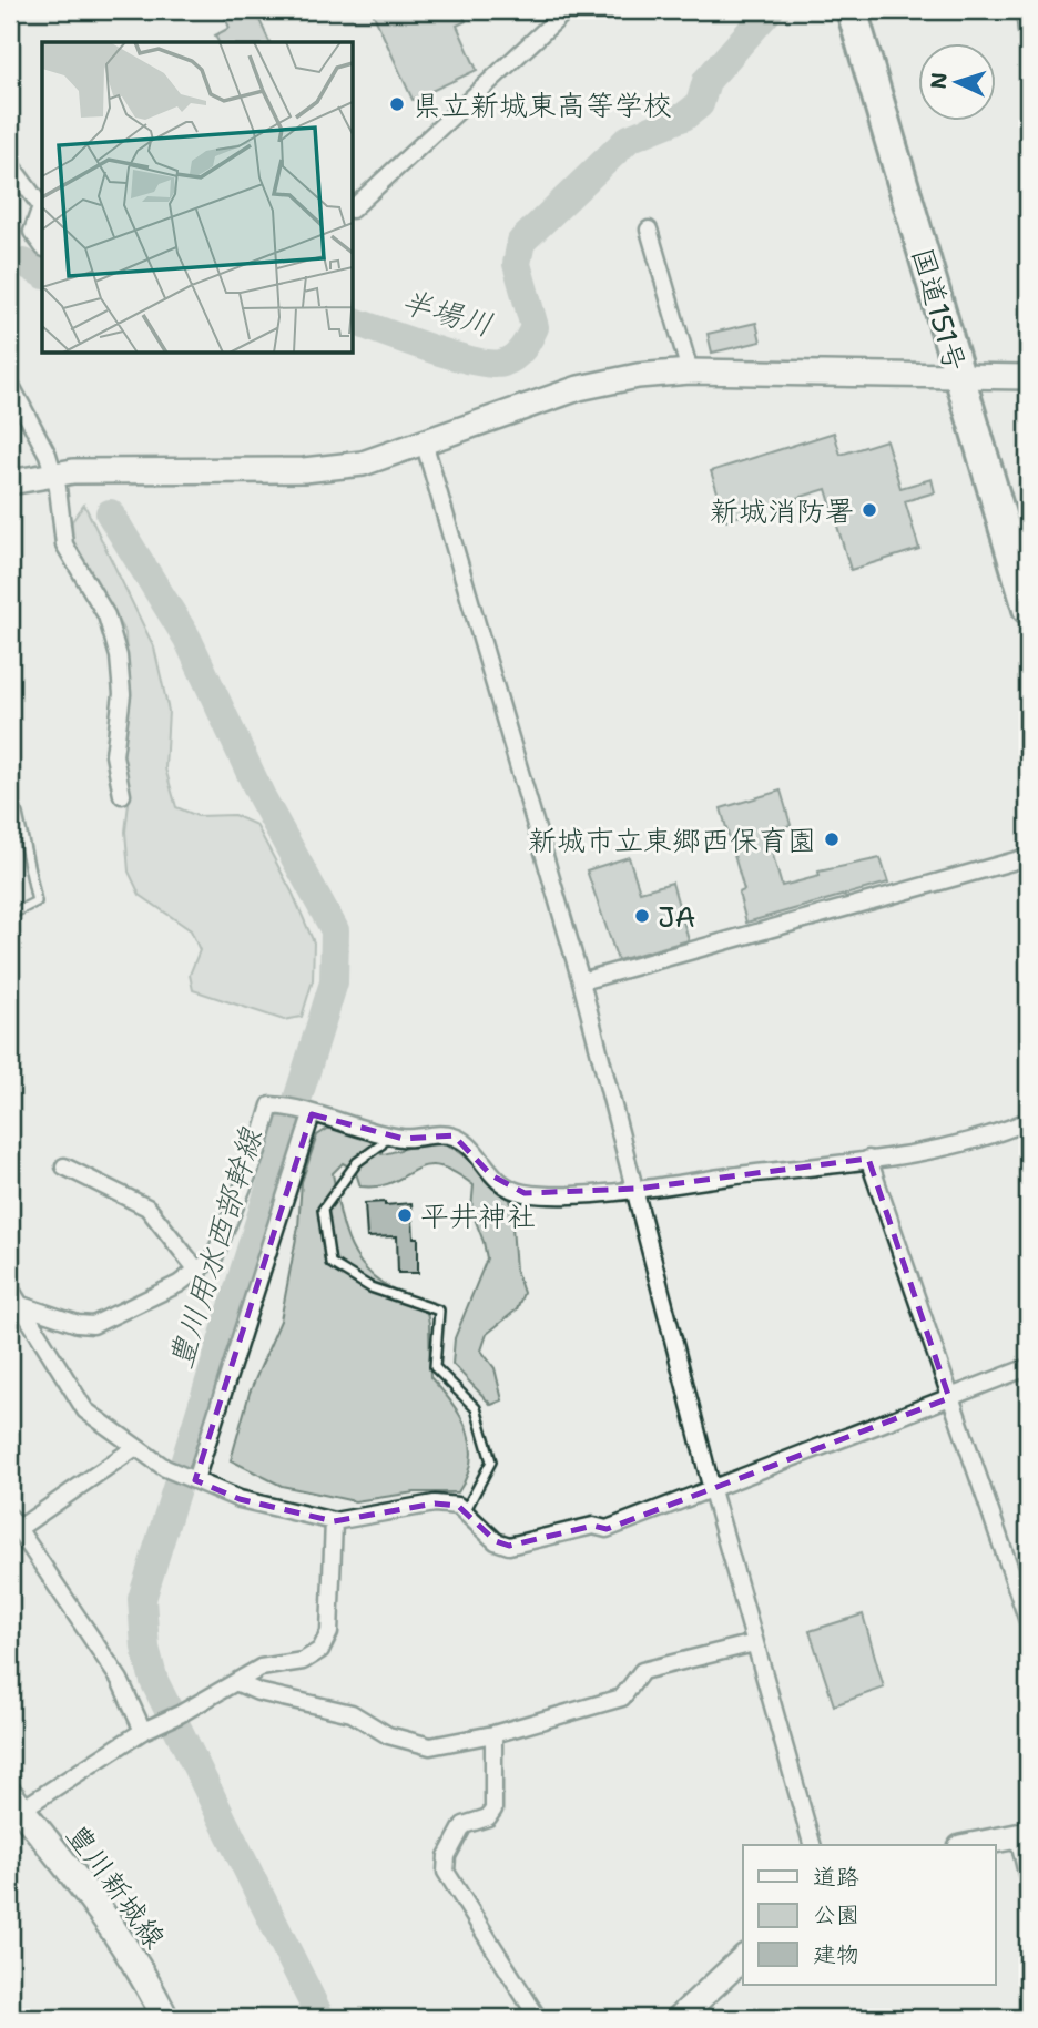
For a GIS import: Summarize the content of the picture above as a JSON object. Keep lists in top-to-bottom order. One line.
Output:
{"streets":{"highway":["国道151号"],"main road":["豊川新城線"]},"water":["半場川","豊川用水西部幹線"],"places":["県立新城東高等学校","新城消防署","新城市立東郷西保育園","JA","平井神社"],"legend":["道路","公園","建物"],"north":"left"}
